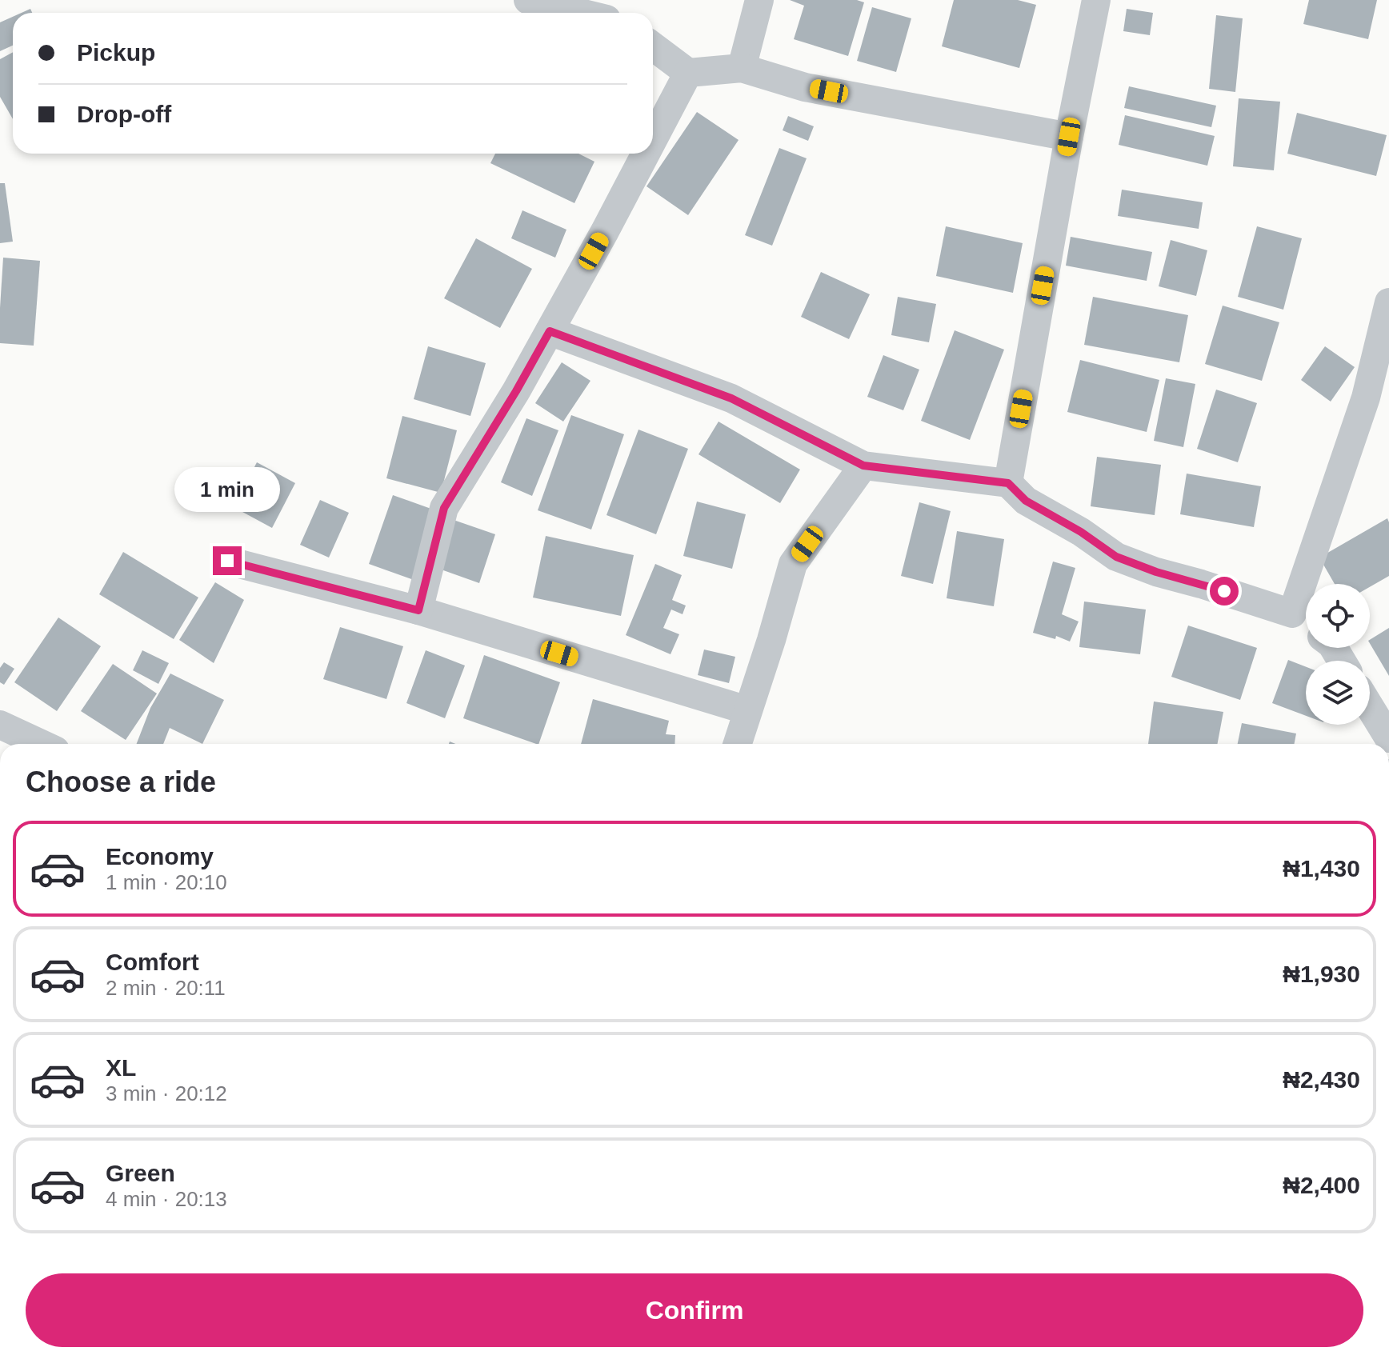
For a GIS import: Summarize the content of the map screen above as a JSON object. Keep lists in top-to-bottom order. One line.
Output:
{"page":{"banner":["Pickup","Drop-off"],"bubble":"1 min","heading":"Choose a ride","list":[{"name":"Economy","note":"1 min · 20:10","value":"₦1,430"},{"name":"Comfort","note":"2 min · 20:11","value":"₦1,930"},{"name":"XL","note":"3 min · 20:12","value":"₦2,430"},{"name":"Green","note":"4 min · 20:13","value":"₦2,400"}],"buttons":"Confirm"}}
